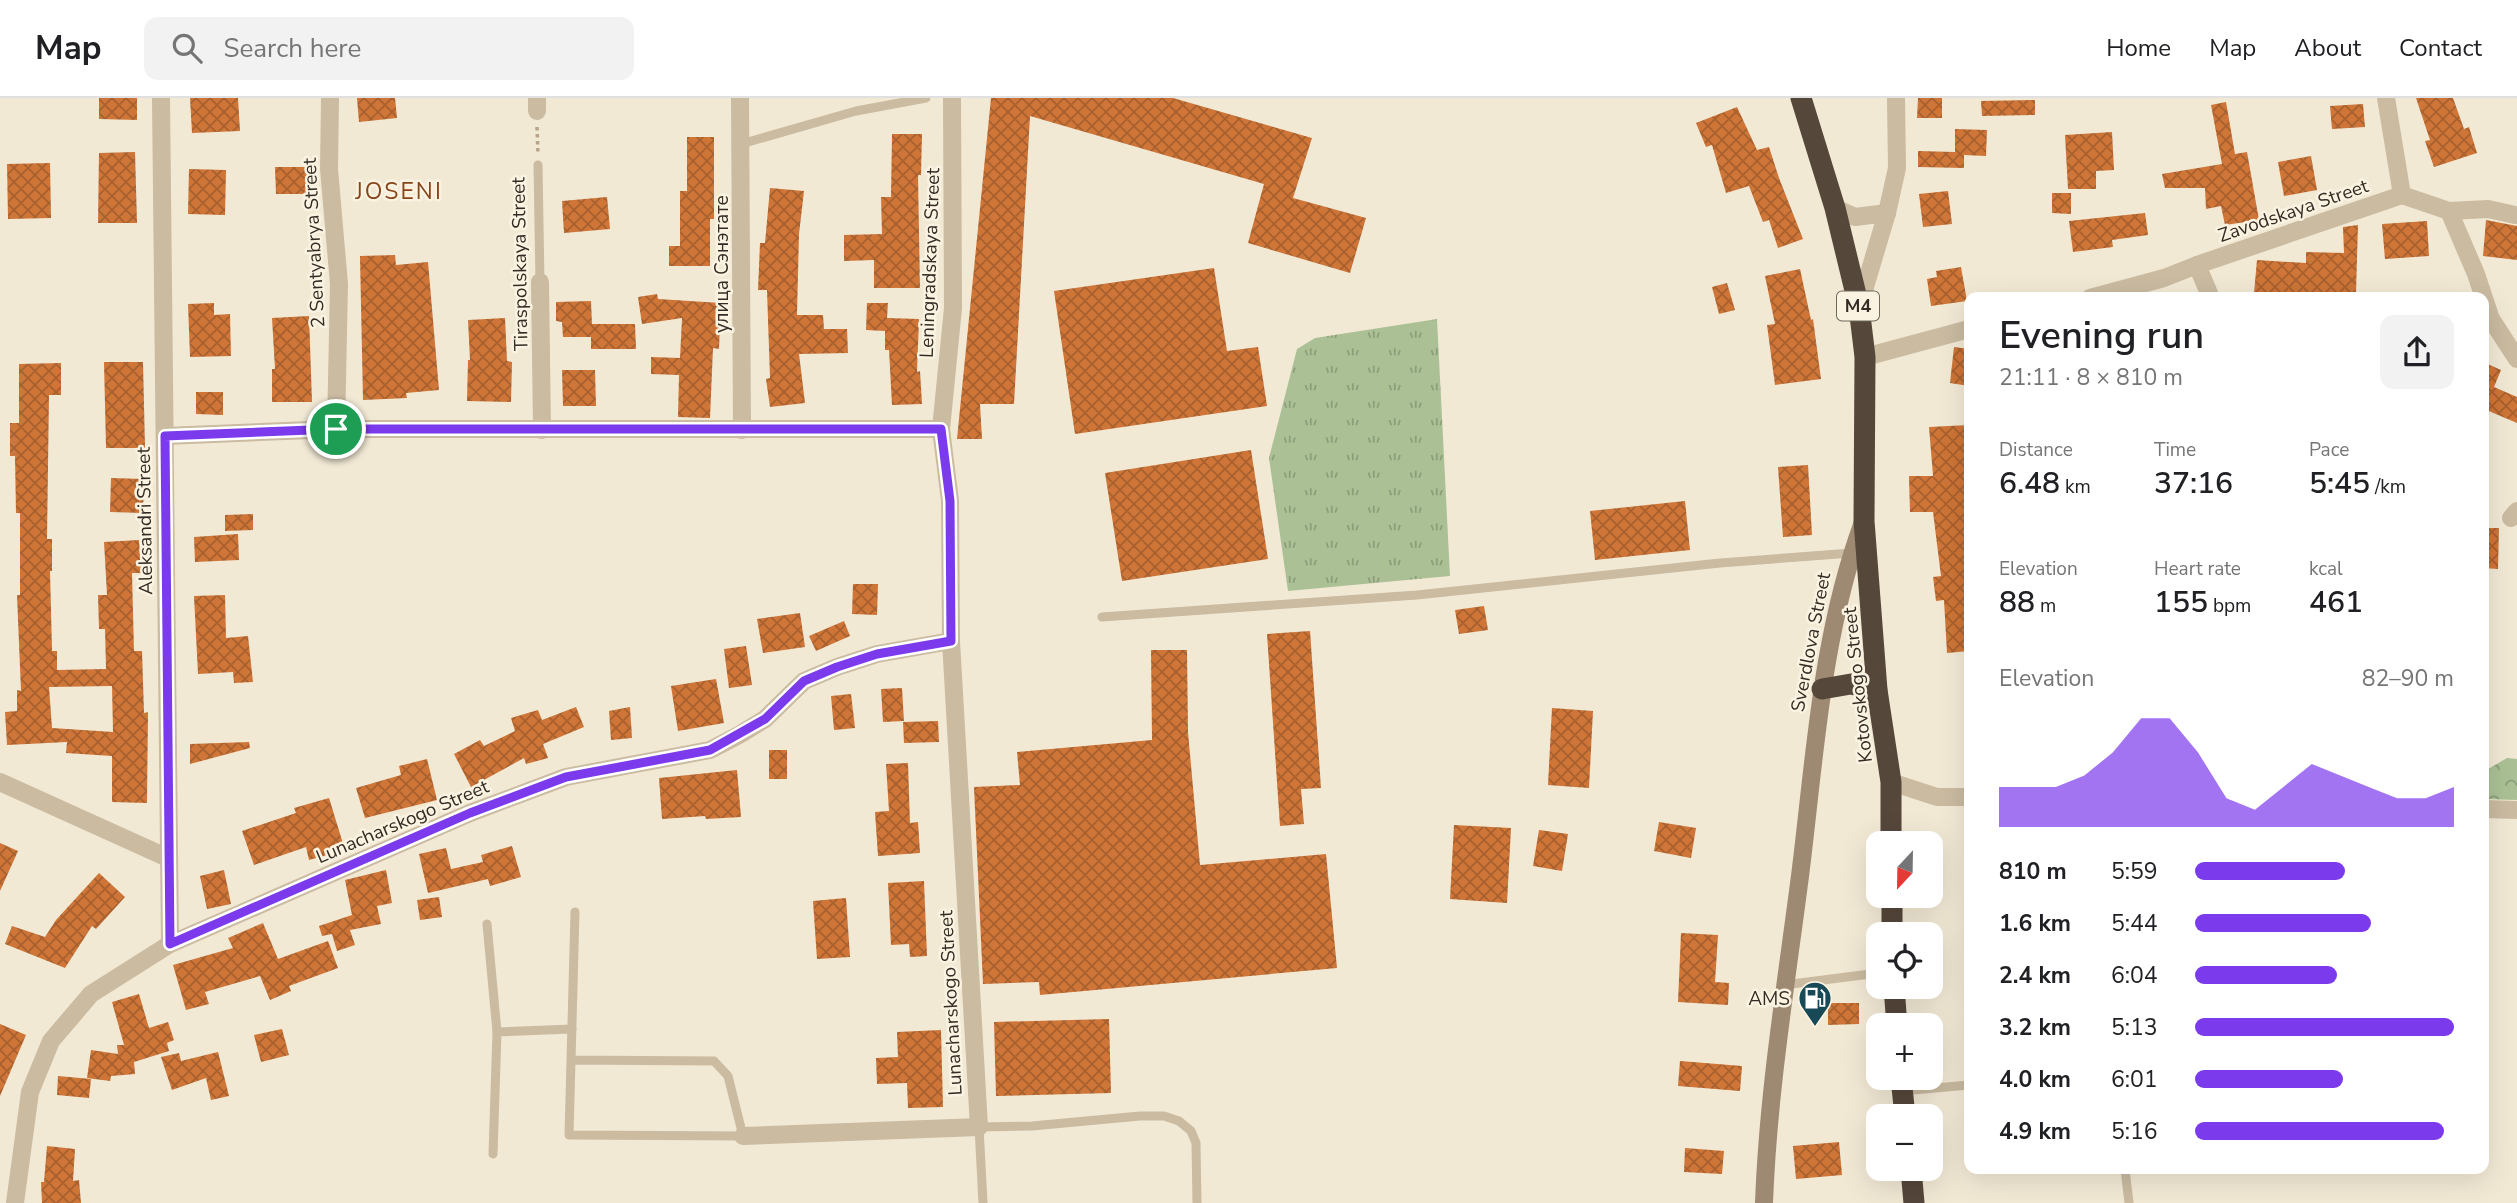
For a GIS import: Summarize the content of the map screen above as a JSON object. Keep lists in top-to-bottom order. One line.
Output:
{"streets":{"highway":["M4","Sverdlova Street","Kotovskogo Street"],"street":["Zavodskaya Street","2 Sentyabrya Street","Leningradskaya Street","Tiraspolskaya Street","улица Сэнэтате","Aleksandri Street","Lunacharskogo Street"]},"crossings":[["Leningradskaya Street","Lunacharskogo Street"],["Aleksandri Street","Lunacharskogo Street"],["Sverdlova Street","Kotovskogo Street"]],"districts":["JOSENI"],"places":{"fuel station":["AMS"]},"north":"bottom","page":{"header":"Map","search":"Search here","nav":["Home","Map","About","Contact"],"heading":["Evening run","21:11 · 8 × 810 m"],"stats":[["Distance","6.48 km"],["Time","37:16"],["Pace","5:45 /km"],["Elevation","88 m"],["Heart rate","155 bpm"],["kcal","461"]],"chart":["Elevation","82–90 m"],"map_buttons":["+","−"],"list":[{"name":"810 m","note":"5:59"},{"name":"1.6 km","note":"5:44"},{"name":"2.4 km","note":"6:04"},{"name":"3.2 km","note":"5:13"},{"name":"4.0 km","note":"6:01"},{"name":"4.9 km","note":"5:16"}]}}
